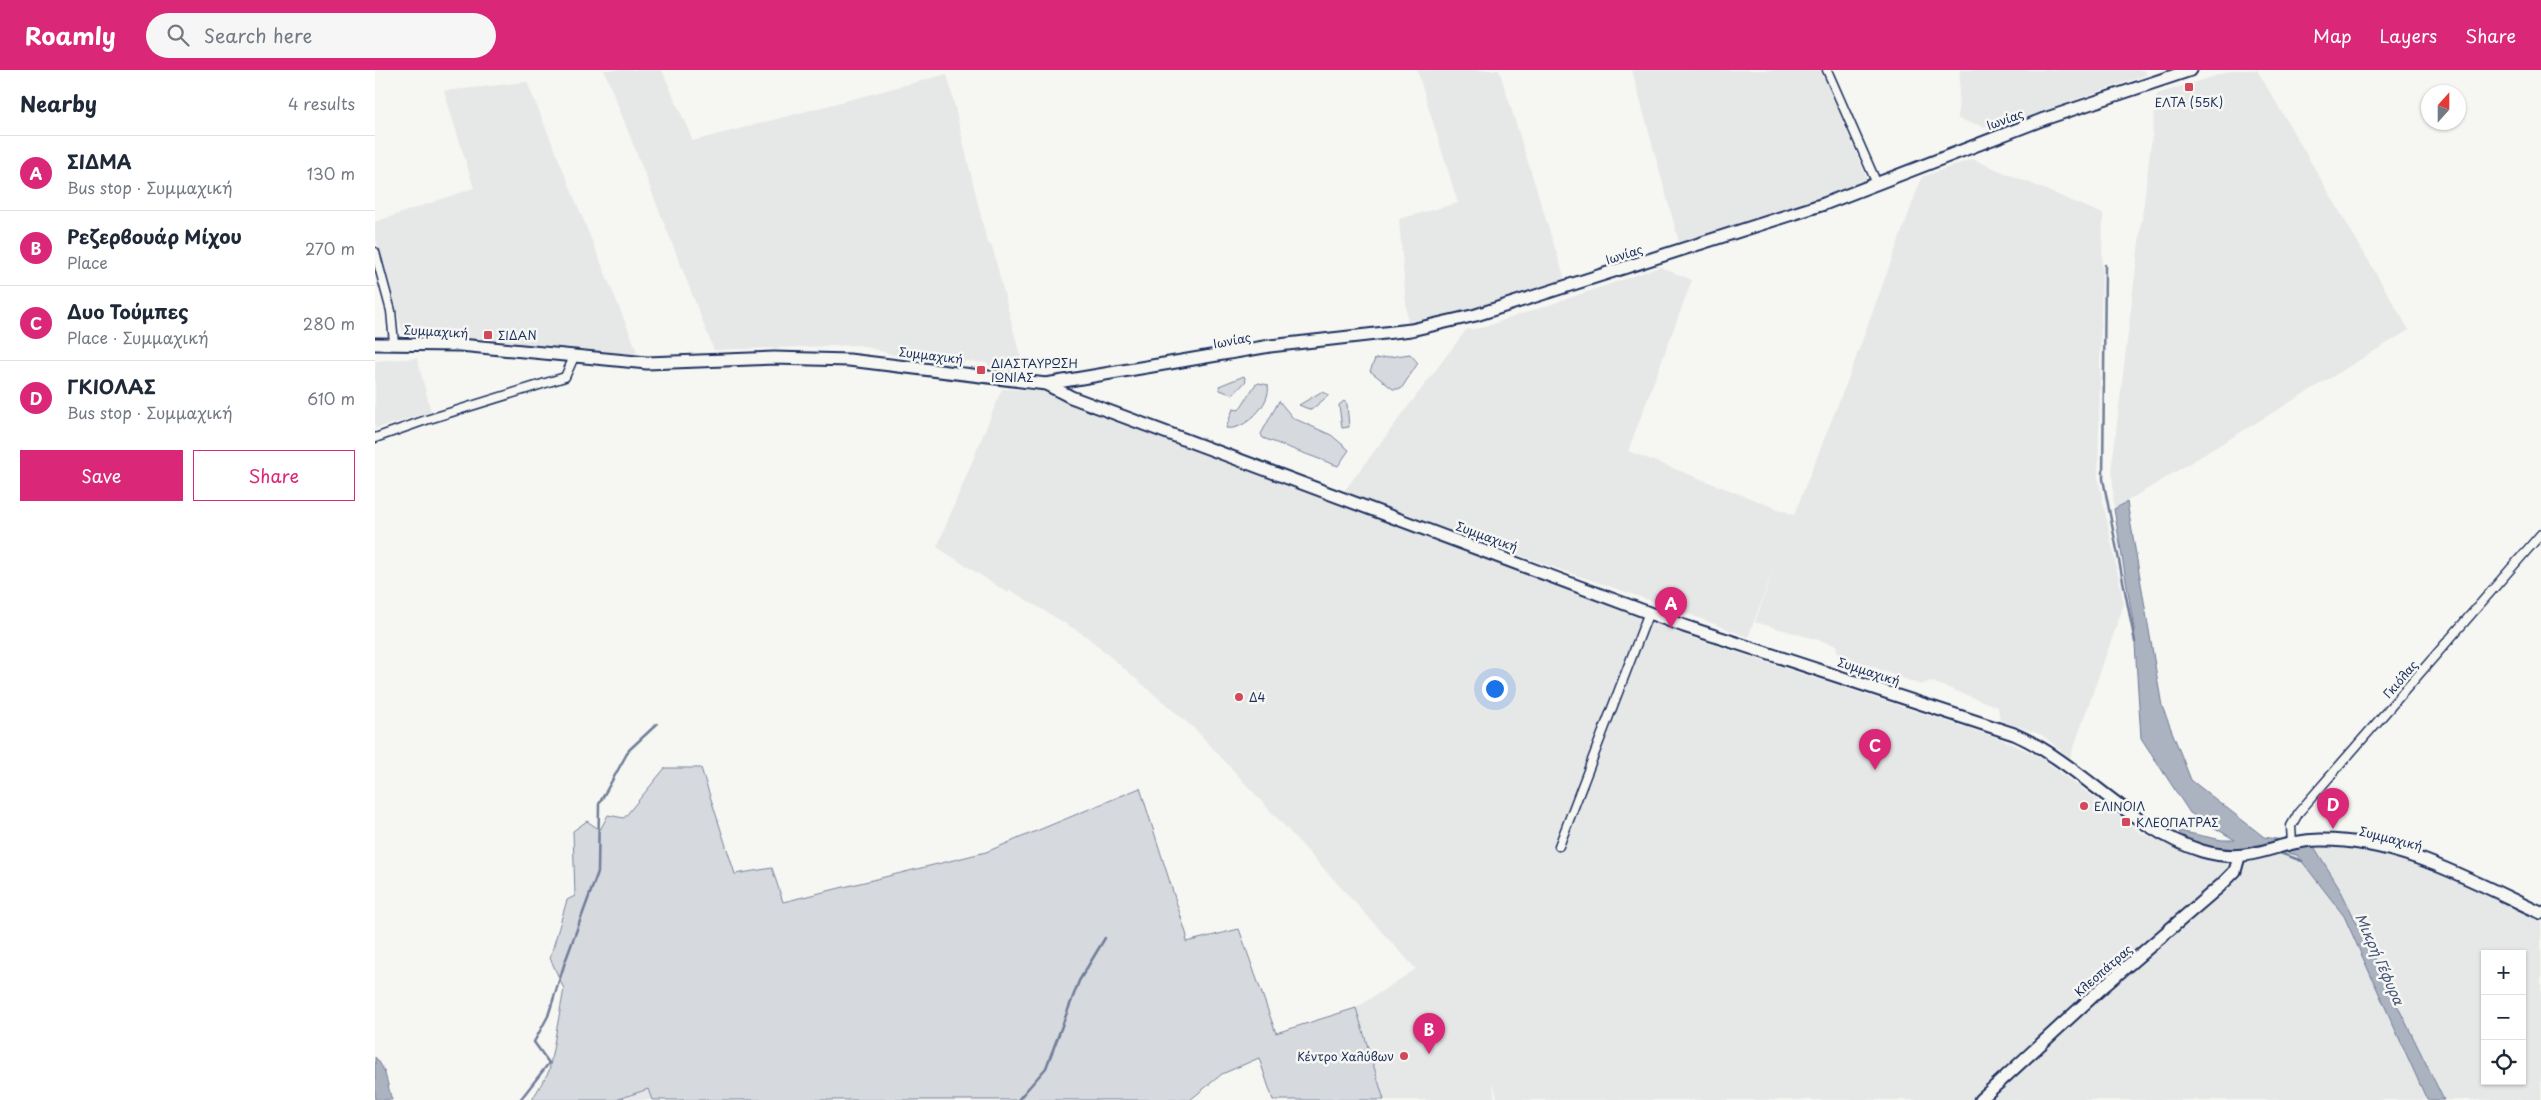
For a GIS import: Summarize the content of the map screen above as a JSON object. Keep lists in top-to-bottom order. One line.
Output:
{"streets":{"street":["Ιωνίας","Συμμαχική","Γκιόλας","Κλεοπάτρας"]},"crossings":[["Ιωνίας","Συμμαχική"],["Συμμαχική","Γκιόλας"],["Συμμαχική","Κλεοπάτρας"]],"water":["Μικρή Γέφυρα"],"places":{"transit":["ΕΛΤΑ (55Κ)","ΣΙΔΑΝ","ΔΙΑΣΤΑΥΡΩΣΗ ΙΩΝΙΑΣ","ΚΛΕΟΠΑΤΡΑΣ"],"other":["Δ4","ΕΛΙΝΟΙΛ","Κέντρο Χαλύβων"]},"north":"top","page":{"header":"Roamly","search":"Search here","nav":["Map","Layers","Share"],"heading":["Nearby","4 results"],"list":[{"mark":"A","name":"ΣΙΔΜΑ","note":"Bus stop · Συμμαχική","value":"130 m"},{"mark":"B","name":"Ρεζερβουάρ Μίχου","note":"Place","value":"270 m"},{"mark":"C","name":"Δυο Τούμπες","note":"Place · Συμμαχική","value":"280 m"},{"mark":"D","name":"ΓΚΙΟΛΑΣ","note":"Bus stop · Συμμαχική","value":"610 m"}],"buttons":["Save","Share"],"pins":["A","C","D","B"],"map_buttons":["+","−"]}}
